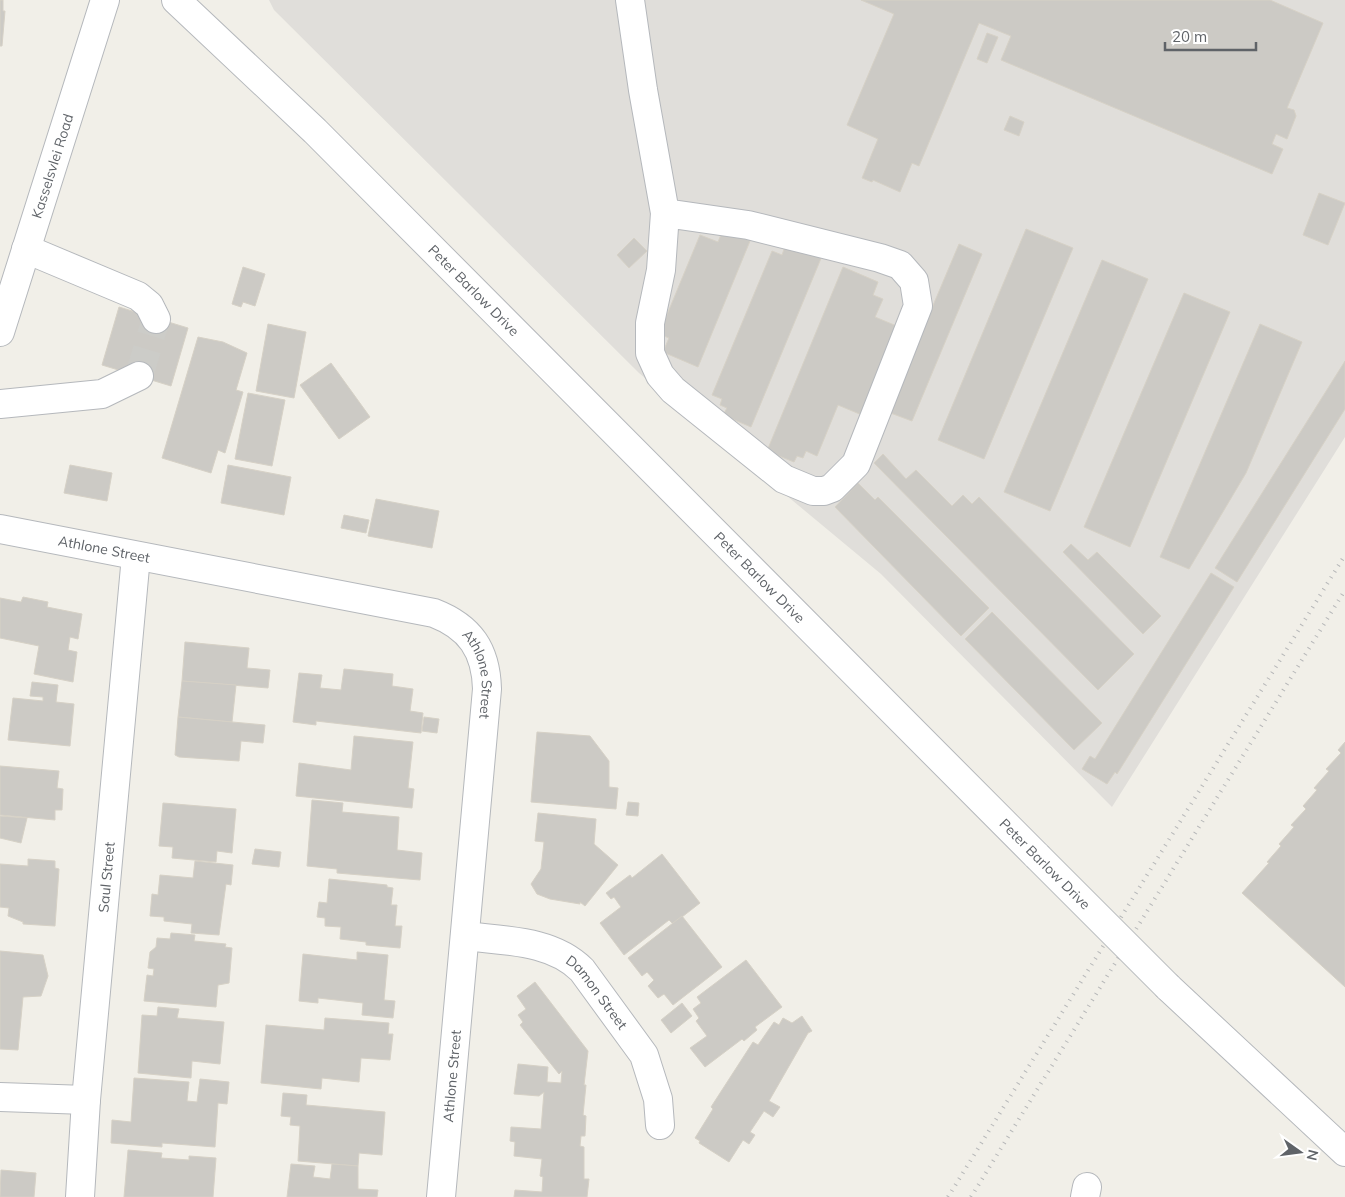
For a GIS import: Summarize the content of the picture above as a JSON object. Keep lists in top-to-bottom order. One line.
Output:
{"streets":{"street":["Kasselsvlei Road","Peter Barlow Drive","Athlone Street","Saul Street","Damon Street"]},"crossings":[["Athlone Street","Saul Street"],["Athlone Street","Damon Street"]],"scale_bar":"20 m","north":"right"}
